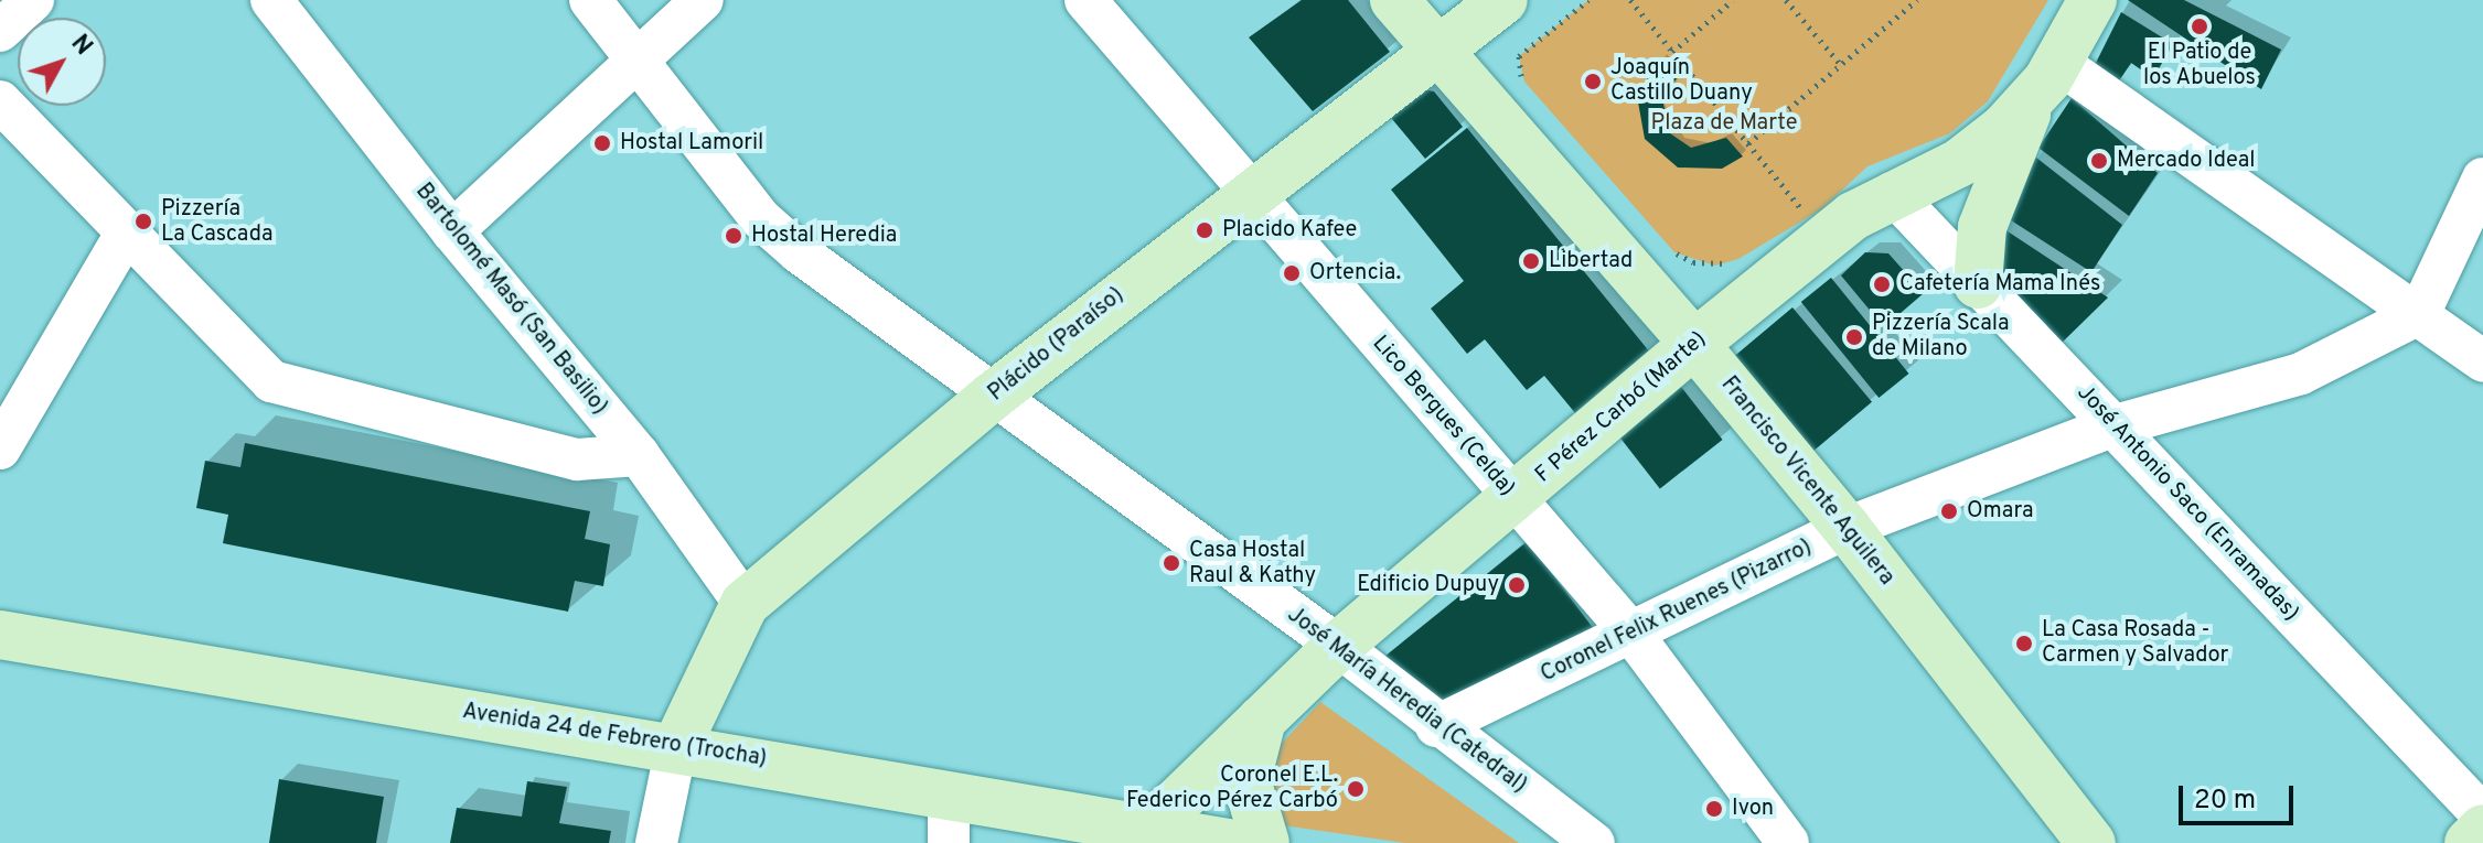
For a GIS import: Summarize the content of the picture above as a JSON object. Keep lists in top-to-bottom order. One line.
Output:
{"streets":{"main road":["Plácido (Paraíso)","F Pérez Carbó (Marte)","Francisco Vicente Aguilera","Avenida 24 de Febrero (Trocha)"],"street":["Bartolomé Masó (San Basilio)","Lico Bergues (Celda)","José Antonio Saco (Enramadas)","Coronel Felix Ruenes (Pizarro)","José María Heredia (Catedral)"]},"crossings":[["Bartolomé Masó (San Basilio)","Plácido (Paraíso)"],["Plácido (Paraíso)","Lico Bergues (Celda)"],["Plácido (Paraíso)","Francisco Vicente Aguilera"],["Plácido (Paraíso)","José María Heredia (Catedral)"],["Plácido (Paraíso)","Avenida 24 de Febrero (Trocha)"],["F Pérez Carbó (Marte)","Lico Bergues (Celda)"],["F Pérez Carbó (Marte)","Francisco Vicente Aguilera"],["F Pérez Carbó (Marte)","José Antonio Saco (Enramadas)"],["F Pérez Carbó (Marte)","José María Heredia (Catedral)"],["F Pérez Carbó (Marte)","Avenida 24 de Febrero (Trocha)"],["Lico Bergues (Celda)","Coronel Felix Ruenes (Pizarro)"],["Francisco Vicente Aguilera","Coronel Felix Ruenes (Pizarro)"],["José Antonio Saco (Enramadas)","Coronel Felix Ruenes (Pizarro)"],["Coronel Felix Ruenes (Pizarro)","José María Heredia (Catedral)"]],"parks":["Plaza de Marte"],"places":["El Patio de los Abuelos","Joaquín Castillo Duany","Hostal Lamoril","Mercado Ideal","Pizzería La Cascada","Placido Kafee","Hostal Heredia","Libertad","Ortencia.","Cafetería Mama Inés","Pizzería Scala de Milano","Omara","Casa Hostal Raul & Kathy","Edificio Dupuy","La Casa Rosada - Carmen y Salvador","Coronel E.L. Federico Pérez Carbó","Ivon"],"scale_bar":"20 m","north":"top right"}
